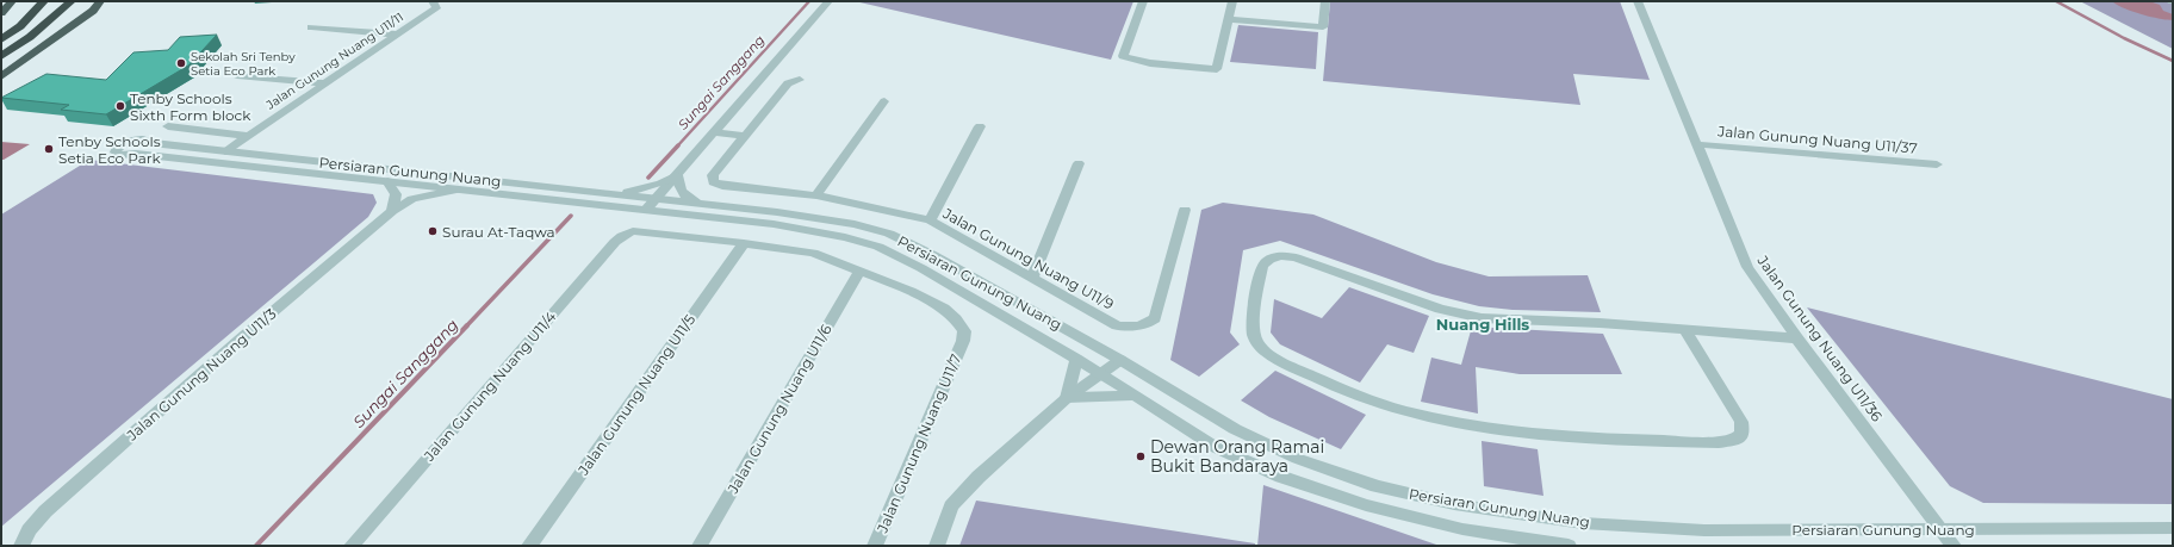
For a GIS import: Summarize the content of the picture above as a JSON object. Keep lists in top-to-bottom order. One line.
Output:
{"streets":{"street":["Jalan Gunung Nuang U11/11","Jalan Gunung Nuang U11/37","Persiaran Gunung Nuang","Jalan Gunung Nuang U11/9","Jalan Gunung Nuang U11/36","Jalan Gunung Nuang U11/3","Jalan Gunung Nuang U11/4","Jalan Gunung Nuang U11/5","Jalan Gunung Nuang U11/6","Jalan Gunung Nuang U11/7"]},"crossings":[["Jalan Gunung Nuang U11/11","Persiaran Gunung Nuang"],["Jalan Gunung Nuang U11/37","Jalan Gunung Nuang U11/36"],["Persiaran Gunung Nuang","Jalan Gunung Nuang U11/36"],["Persiaran Gunung Nuang","Jalan Gunung Nuang U11/3"],["Jalan Gunung Nuang U11/4","Jalan Gunung Nuang U11/5"],["Jalan Gunung Nuang U11/6","Jalan Gunung Nuang U11/7"]],"districts":["Nuang Hills"],"water":["Sungai Sanggang"],"places":["Sekolah Sri Tenby Setia Eco Park","Tenby Schools Sixth Form block","Tenby Schools Setia Eco Park","Surau At-Taqwa","Dewan Orang Ramai Bukit Bandaraya"]}
